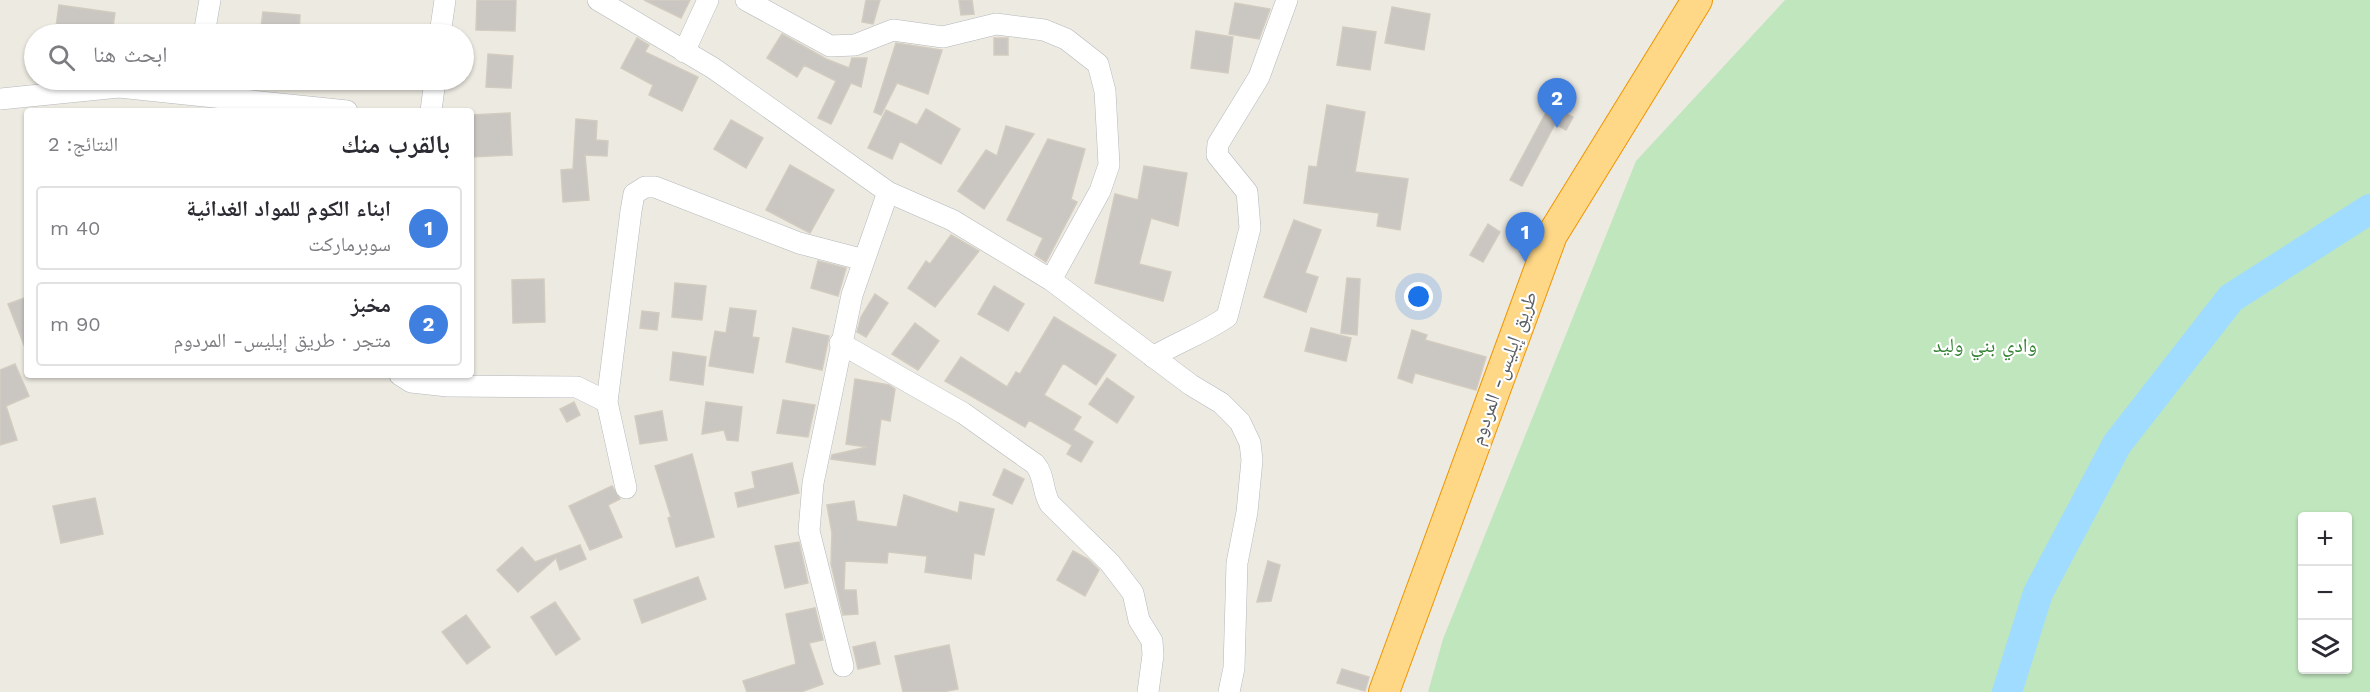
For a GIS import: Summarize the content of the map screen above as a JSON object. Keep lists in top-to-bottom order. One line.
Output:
{"streets":{"highway":["طريق إيليس- المردوم"]},"parks":["وادي بني وليد"],"page":{"search":"ابحث هنا","pins":["2","1"],"heading":["بالقرب منك","النتائج: 2"],"list":[{"mark":"1","name":"ابناء الكوم للمواد الغدائية","note":"سوبرماركت","value":"40 m"},{"mark":"2","name":"مخبز","note":"متجر · طريق إيليس- المردوم","value":"90 m"}],"map_buttons":["+","−"]}}
